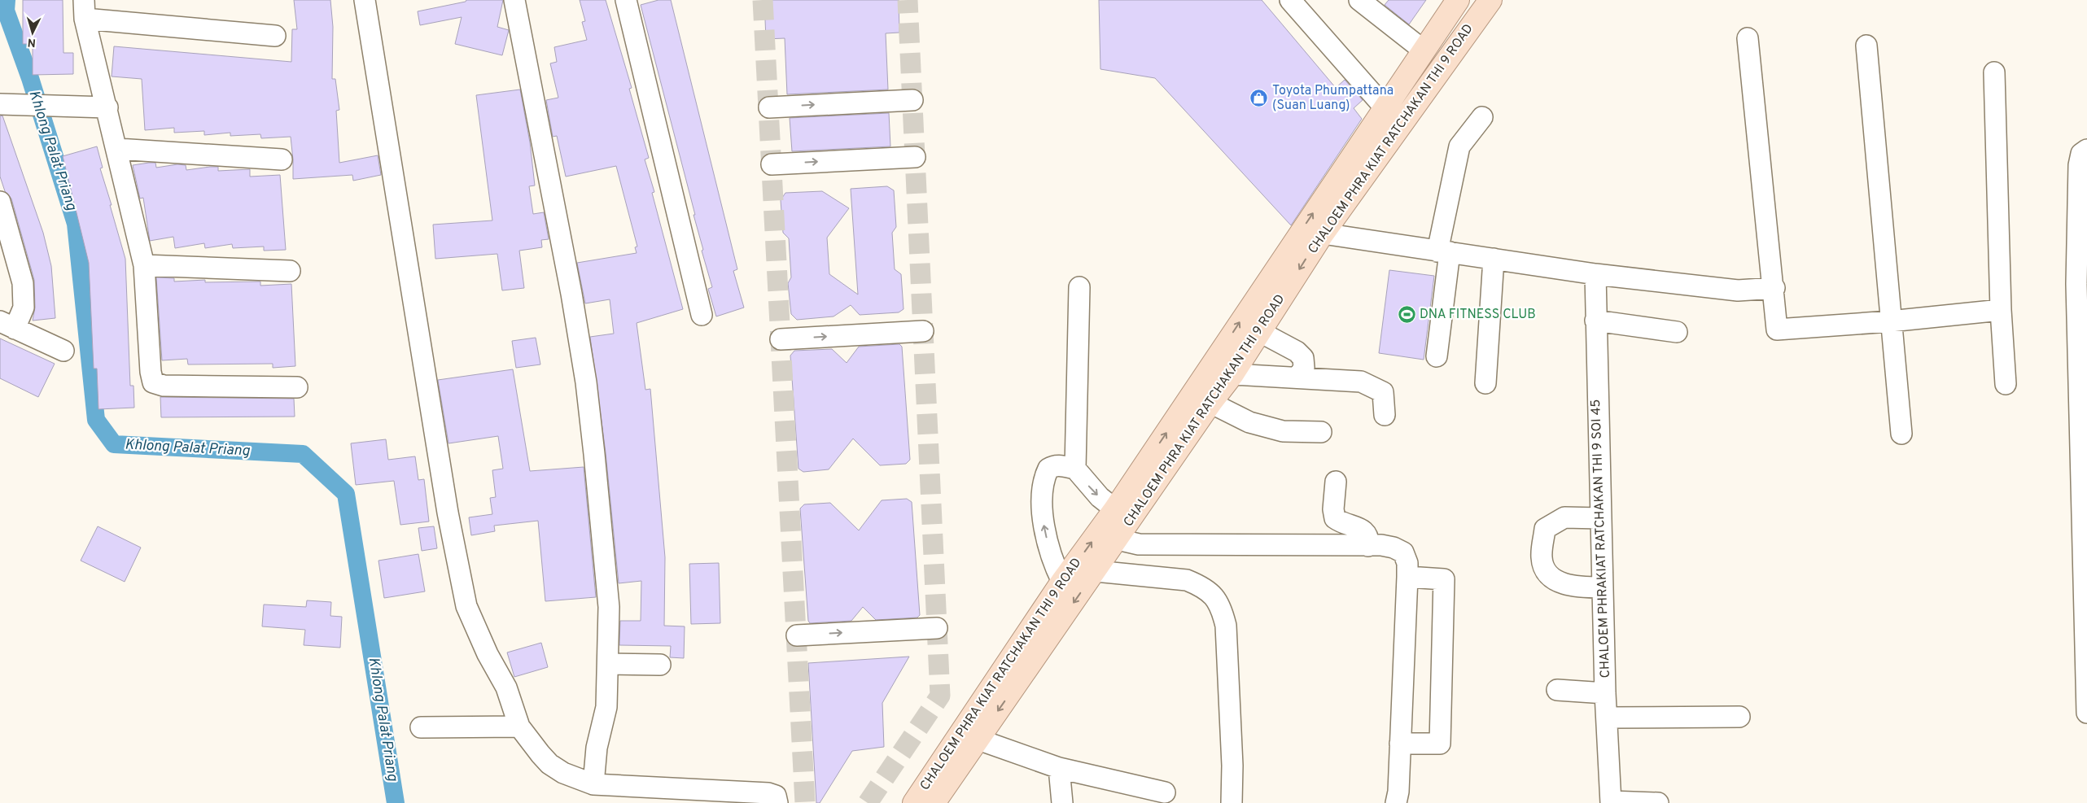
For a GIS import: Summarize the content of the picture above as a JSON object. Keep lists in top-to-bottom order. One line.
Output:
{"streets":{"main road":["CHALOEM PHRA KIAT RATCHAKAN THI 9 ROAD"],"street":["CHALOEM PHRAKIAT RATCHAKAN THI 9 SOI 45"]},"water":["Khlong Palat Priang"],"places":{"shop":["Toyota Phumpattana (Suan Luang)"],"sports":["DNA FITNESS CLUB"]},"north":"bottom"}
